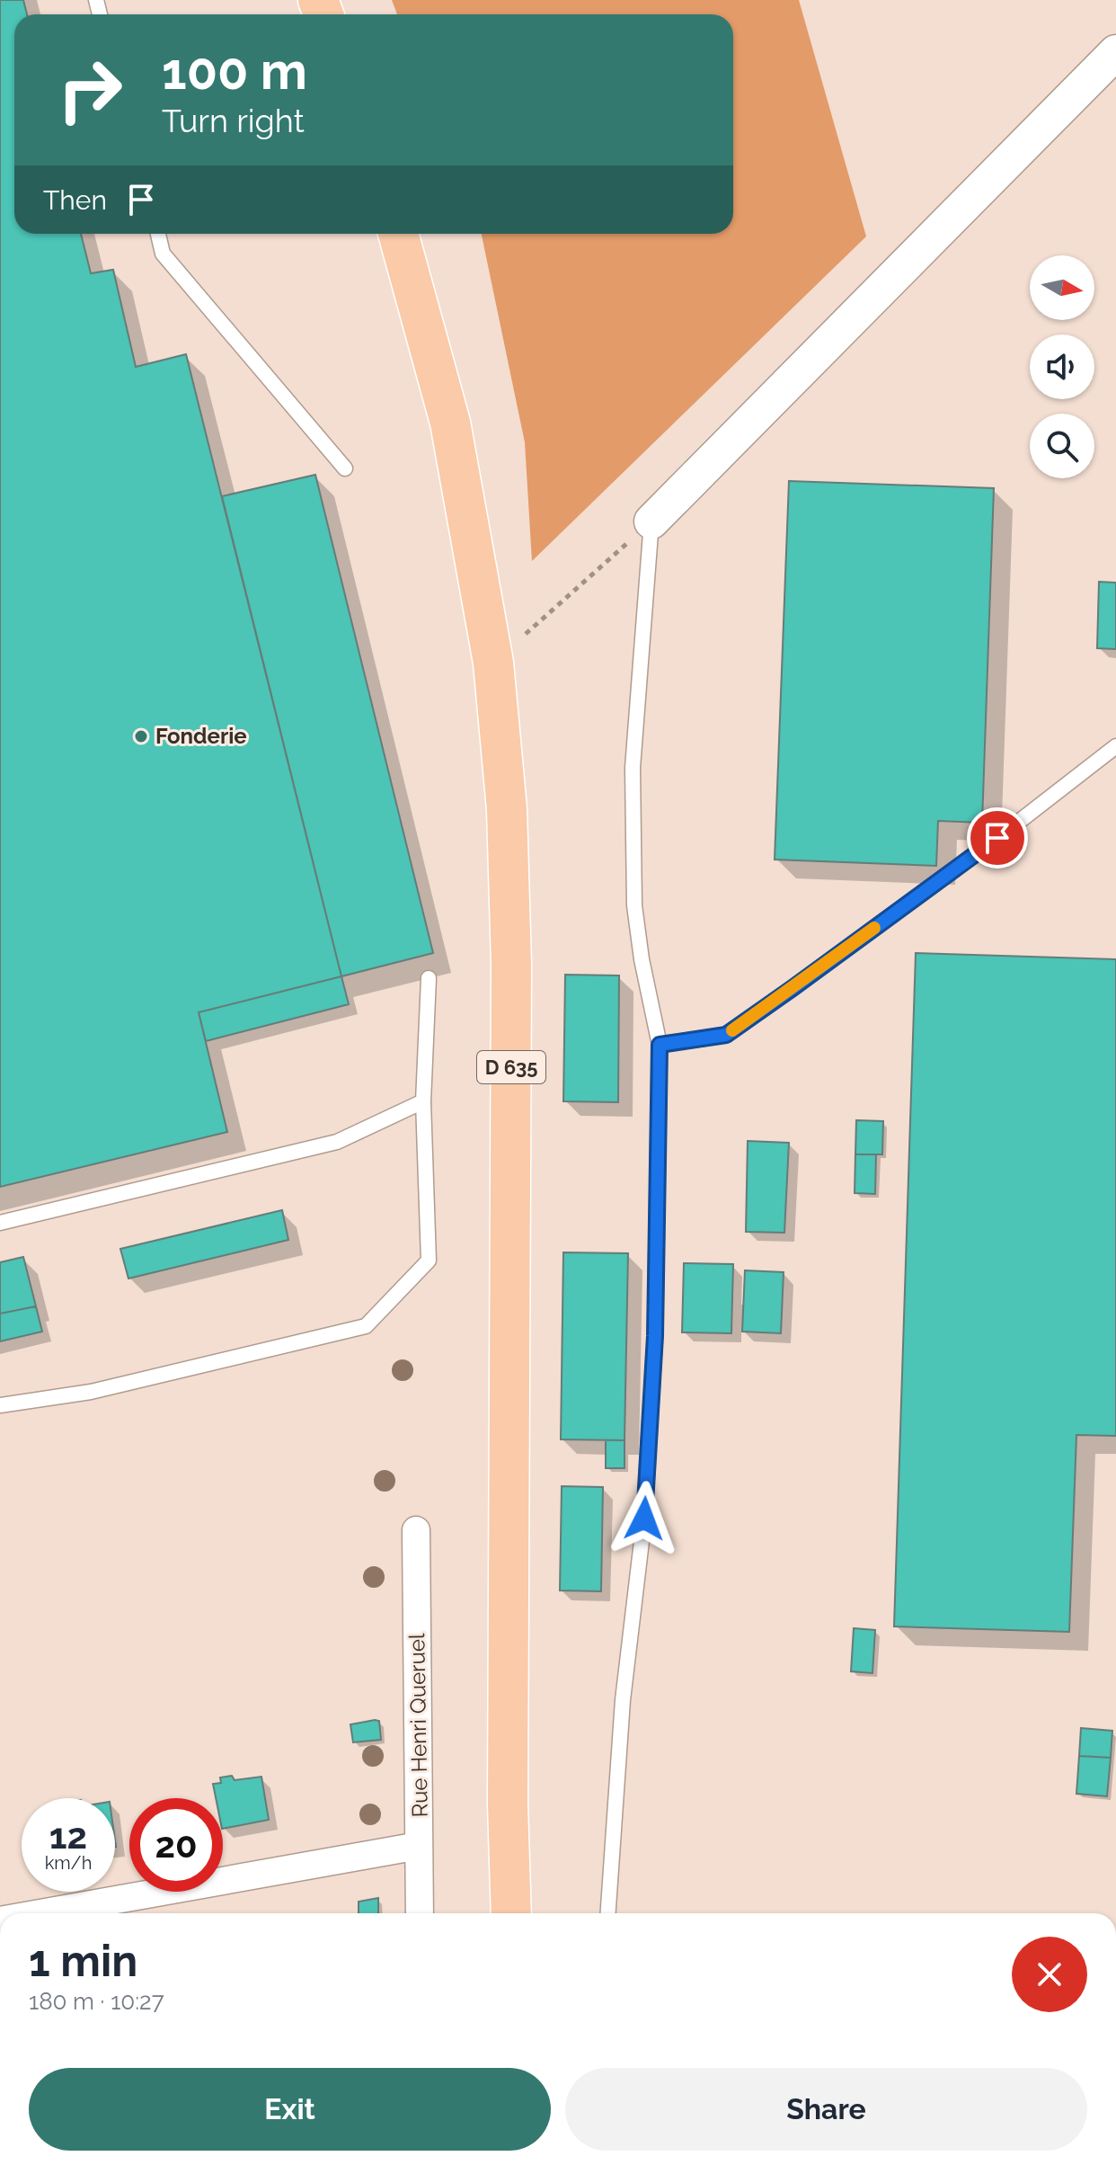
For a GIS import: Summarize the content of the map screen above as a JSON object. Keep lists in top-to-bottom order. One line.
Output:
{"streets":{"main road":["D 635"],"street":["Rue Henri Queruel"]},"places":["Fonderie"],"north":"right","page":{"turn":["100 m","Turn right"],"then":"Then","speed":"12 km/h","limit":"20","heading":["1 min","180 m · 10:27"],"buttons":["Exit","Share"]}}
